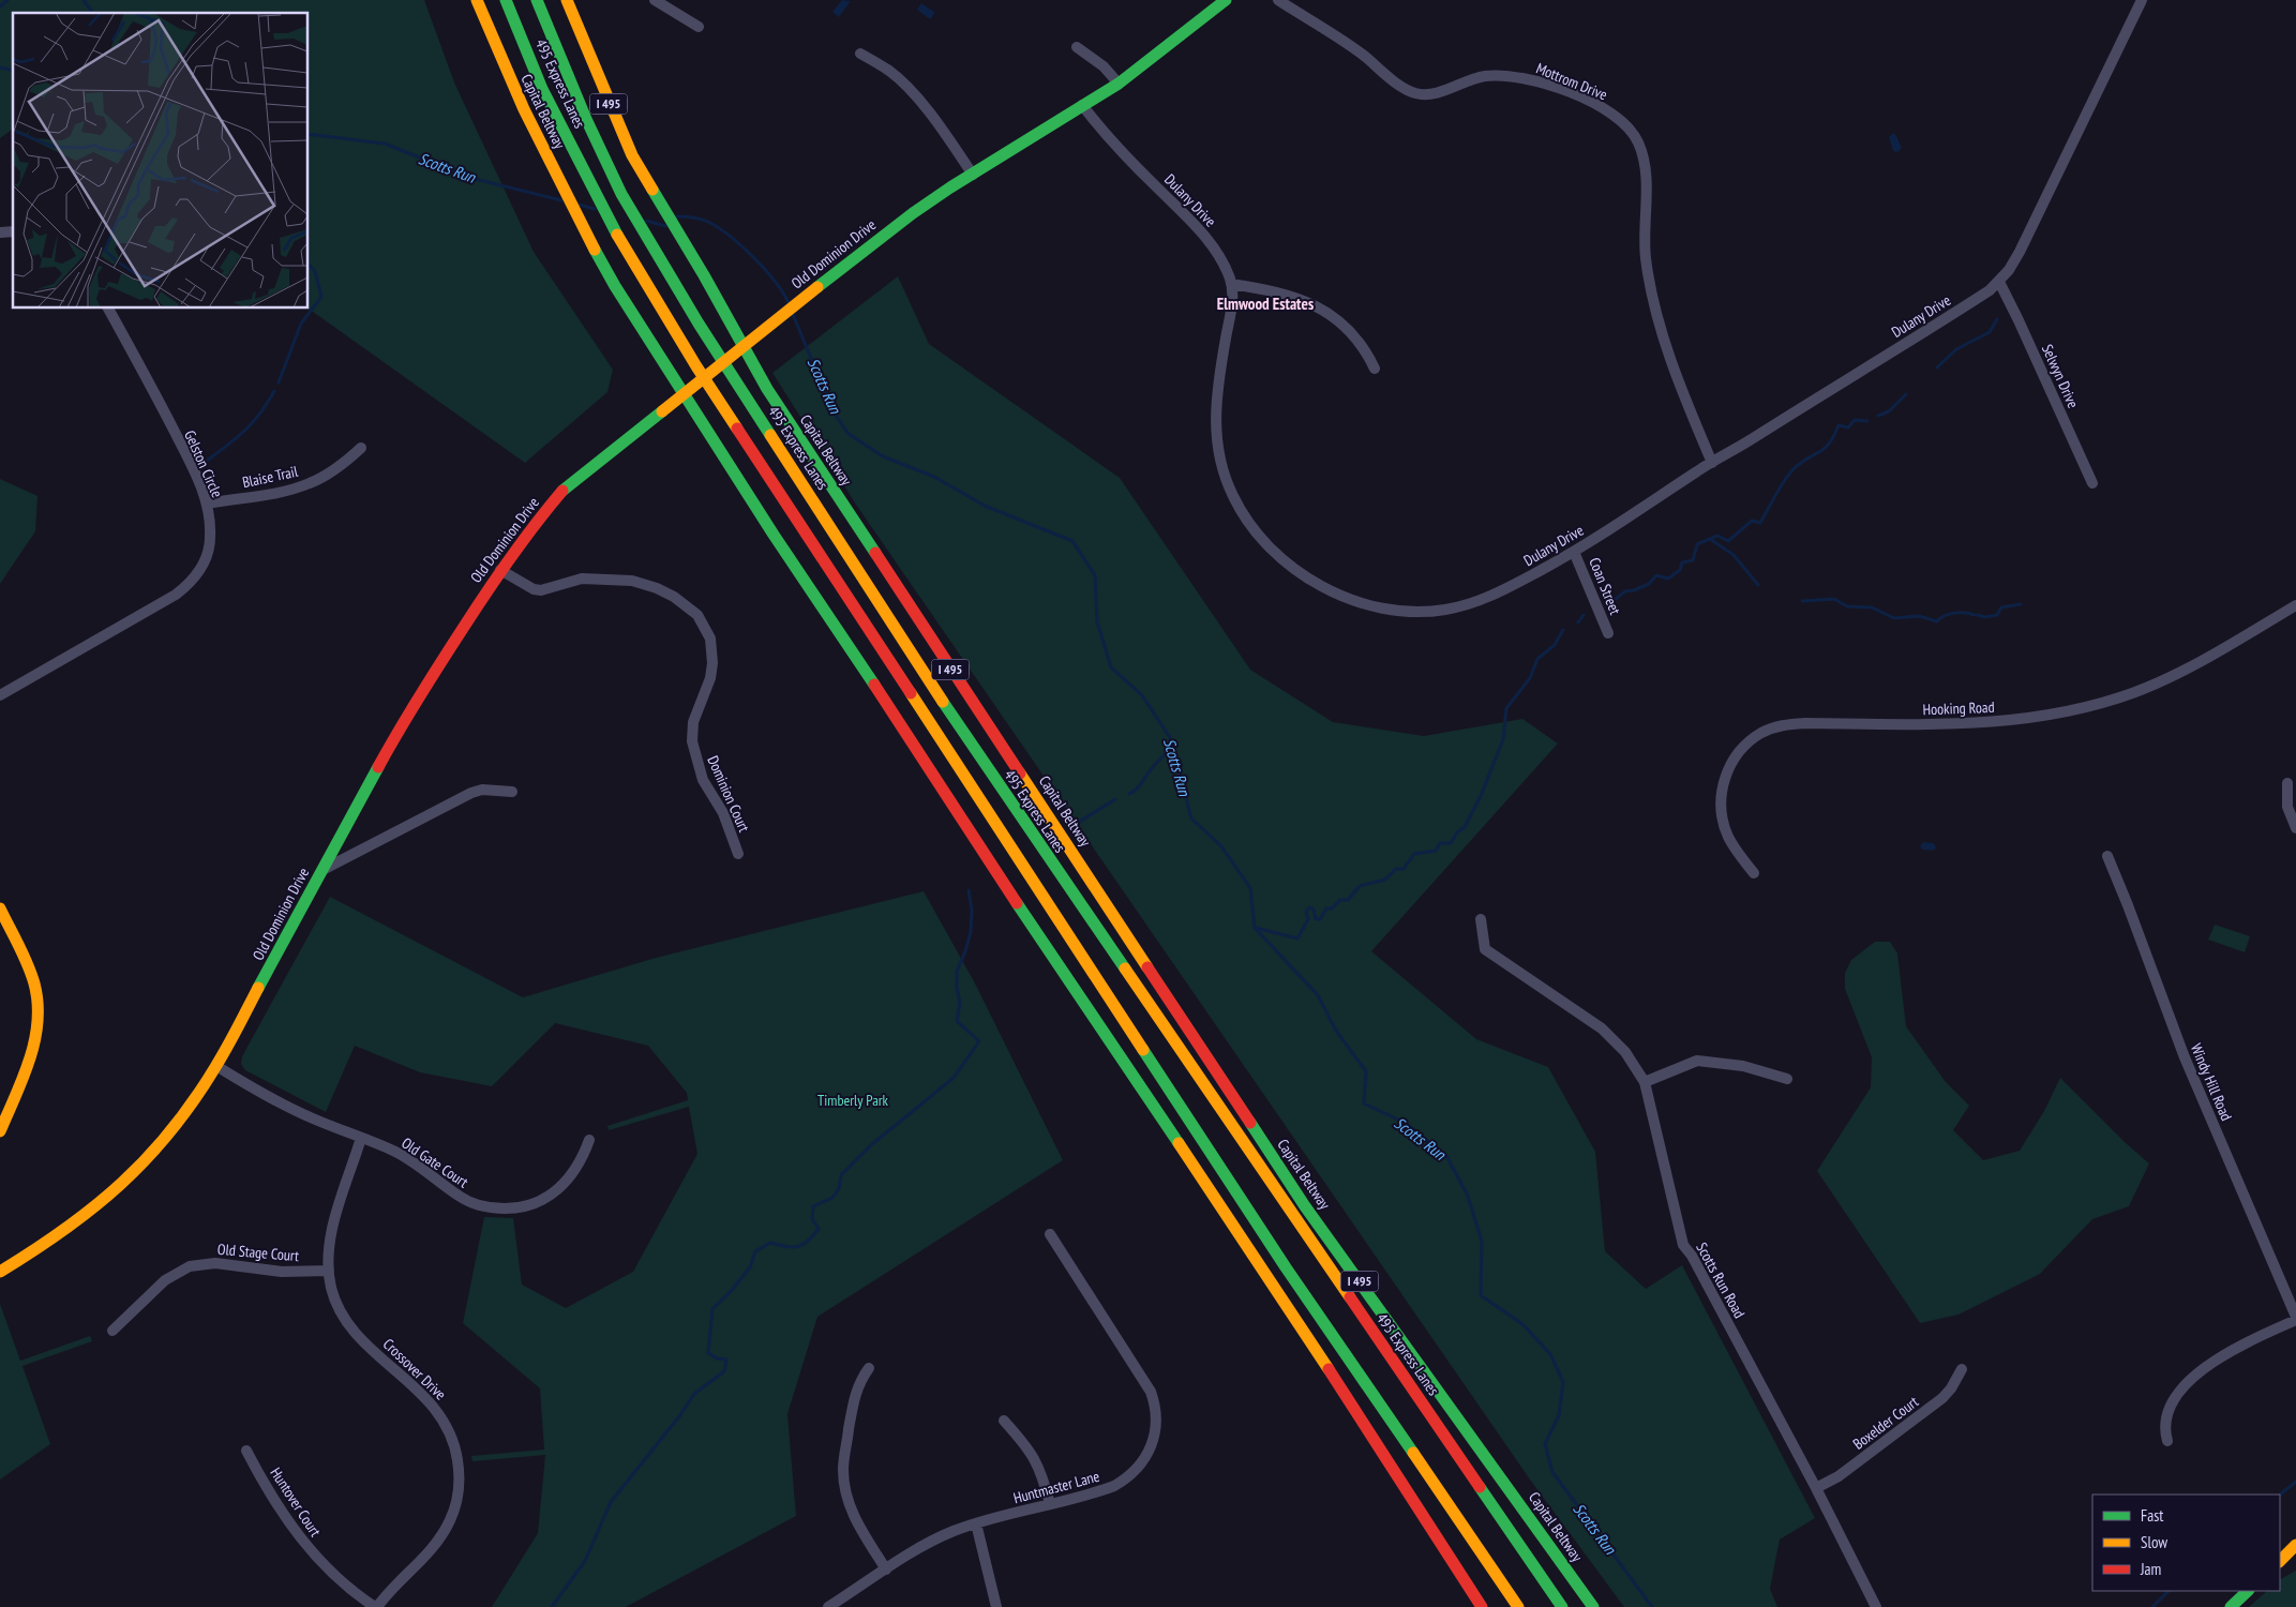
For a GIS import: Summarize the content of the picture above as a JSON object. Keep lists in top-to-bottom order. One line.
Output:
{"streets":{"main road":["495 Express Lanes","I 495","Capital Beltway","Old Dominion Drive"],"street":["Mottrom Drive","Dulany Drive","Selwyn Drive","Gelston Circle","Blaise Trail","Coan Street","Hooking Road","Dominion Court","Windy Hill Road","Old Gate Court","Old Stage Court","Scotts Run Road","Crossover Drive","Boxelder Court","Huntmaster Lane","Huntover Court"]},"crossings":[["Mottrom Drive","Dulany Drive"],["Dulany Drive","Old Dominion Drive"],["Dulany Drive","Selwyn Drive"],["Dulany Drive","Coan Street"],["Old Dominion Drive","Dominion Court"],["Old Dominion Drive","Old Gate Court"],["Gelston Circle","Blaise Trail"],["Old Gate Court","Crossover Drive"],["Old Stage Court","Crossover Drive"],["Scotts Run Road","Boxelder Court"],["Crossover Drive","Huntover Court"]],"districts":["Elmwood Estates"],"water":["Scotts Run"],"parks":["Timberly Park"],"legend":["Fast","Slow","Jam"]}
